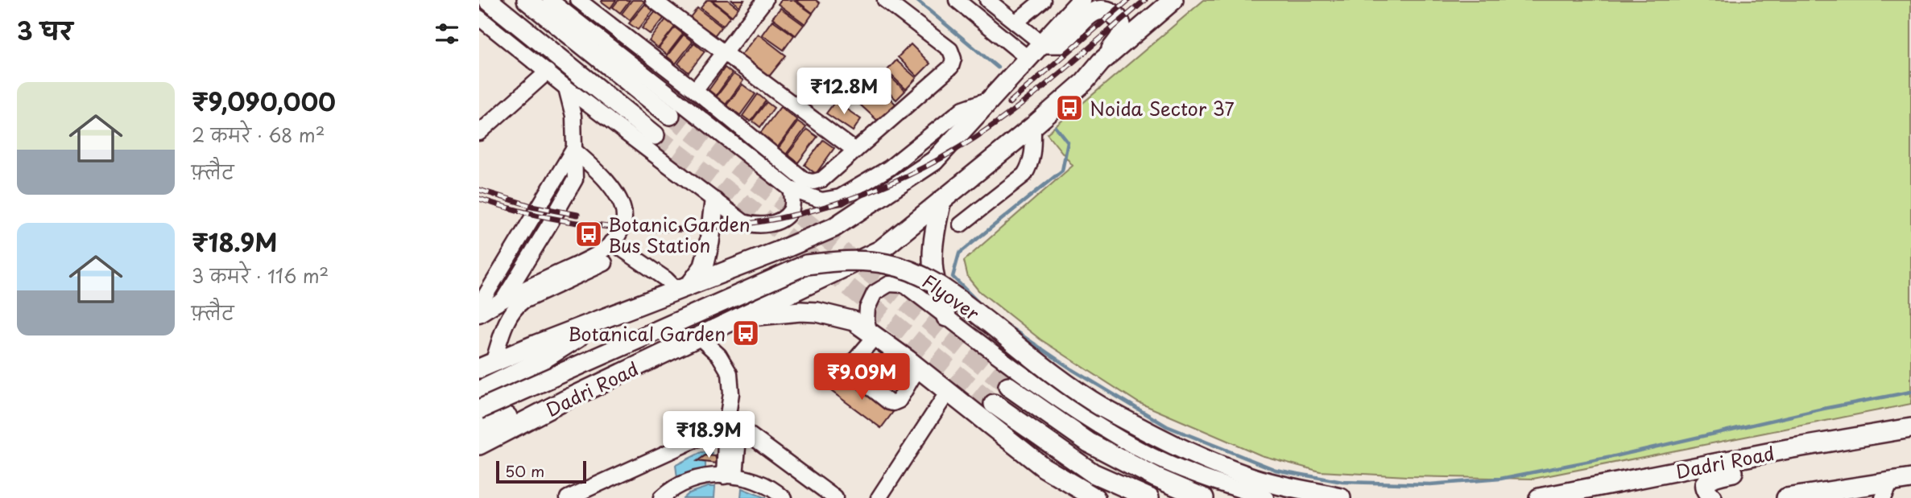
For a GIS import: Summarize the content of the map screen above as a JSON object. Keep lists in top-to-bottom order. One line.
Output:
{"streets":{"main road":["Flyover","Dadri Road"]},"places":{"bus stop":["Noida Sector 37","Botanic Garden Bus Station","Botanical Garden"]},"scale_bar":"50 m","page":{"heading":"3 घर","list":[{"name":"₹9,090,000","note":"2 कमरे · 68 m² · फ़्लैट"},{"name":"₹18.9M","note":"3 कमरे · 116 m² · फ़्लैट"}],"price":["₹12.8M","₹9.09M","₹18.9M"],"scale":"50 m"}}
